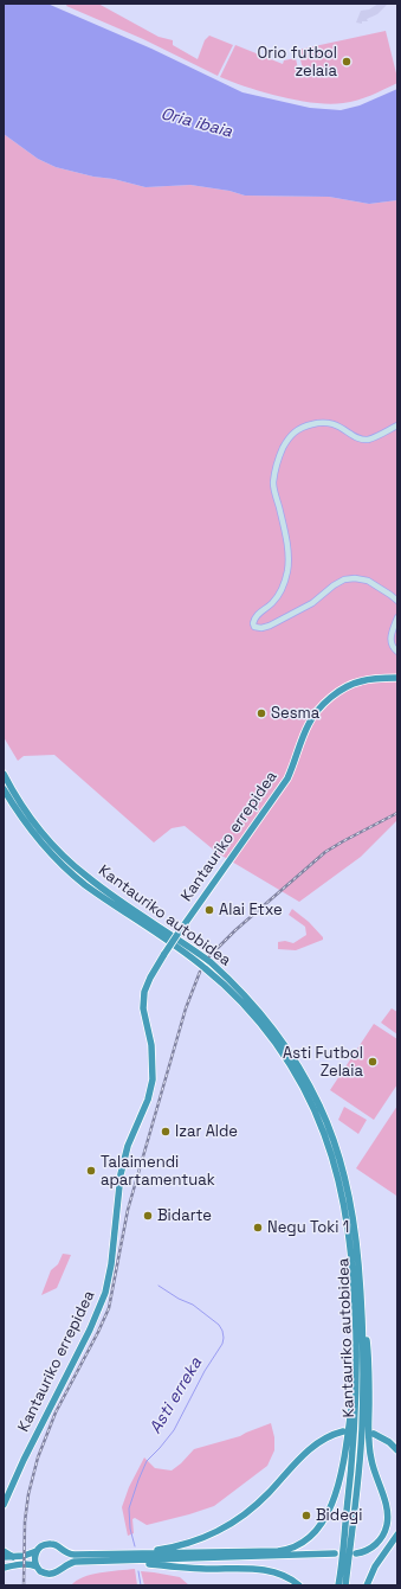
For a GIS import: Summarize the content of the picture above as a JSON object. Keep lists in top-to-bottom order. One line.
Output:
{"streets":{"highway":["Kantauriko errepidea","Kantauriko autobidea"]},"water":["Oria ibaia","Asti erreka"],"places":["Orio futbol zelaia","Sesma","Alai Etxe","Asti Futbol Zelaia","Izar Alde","Talaimendi apartamentuak","Bidarte","Negu Toki 1","Bidegi"]}
